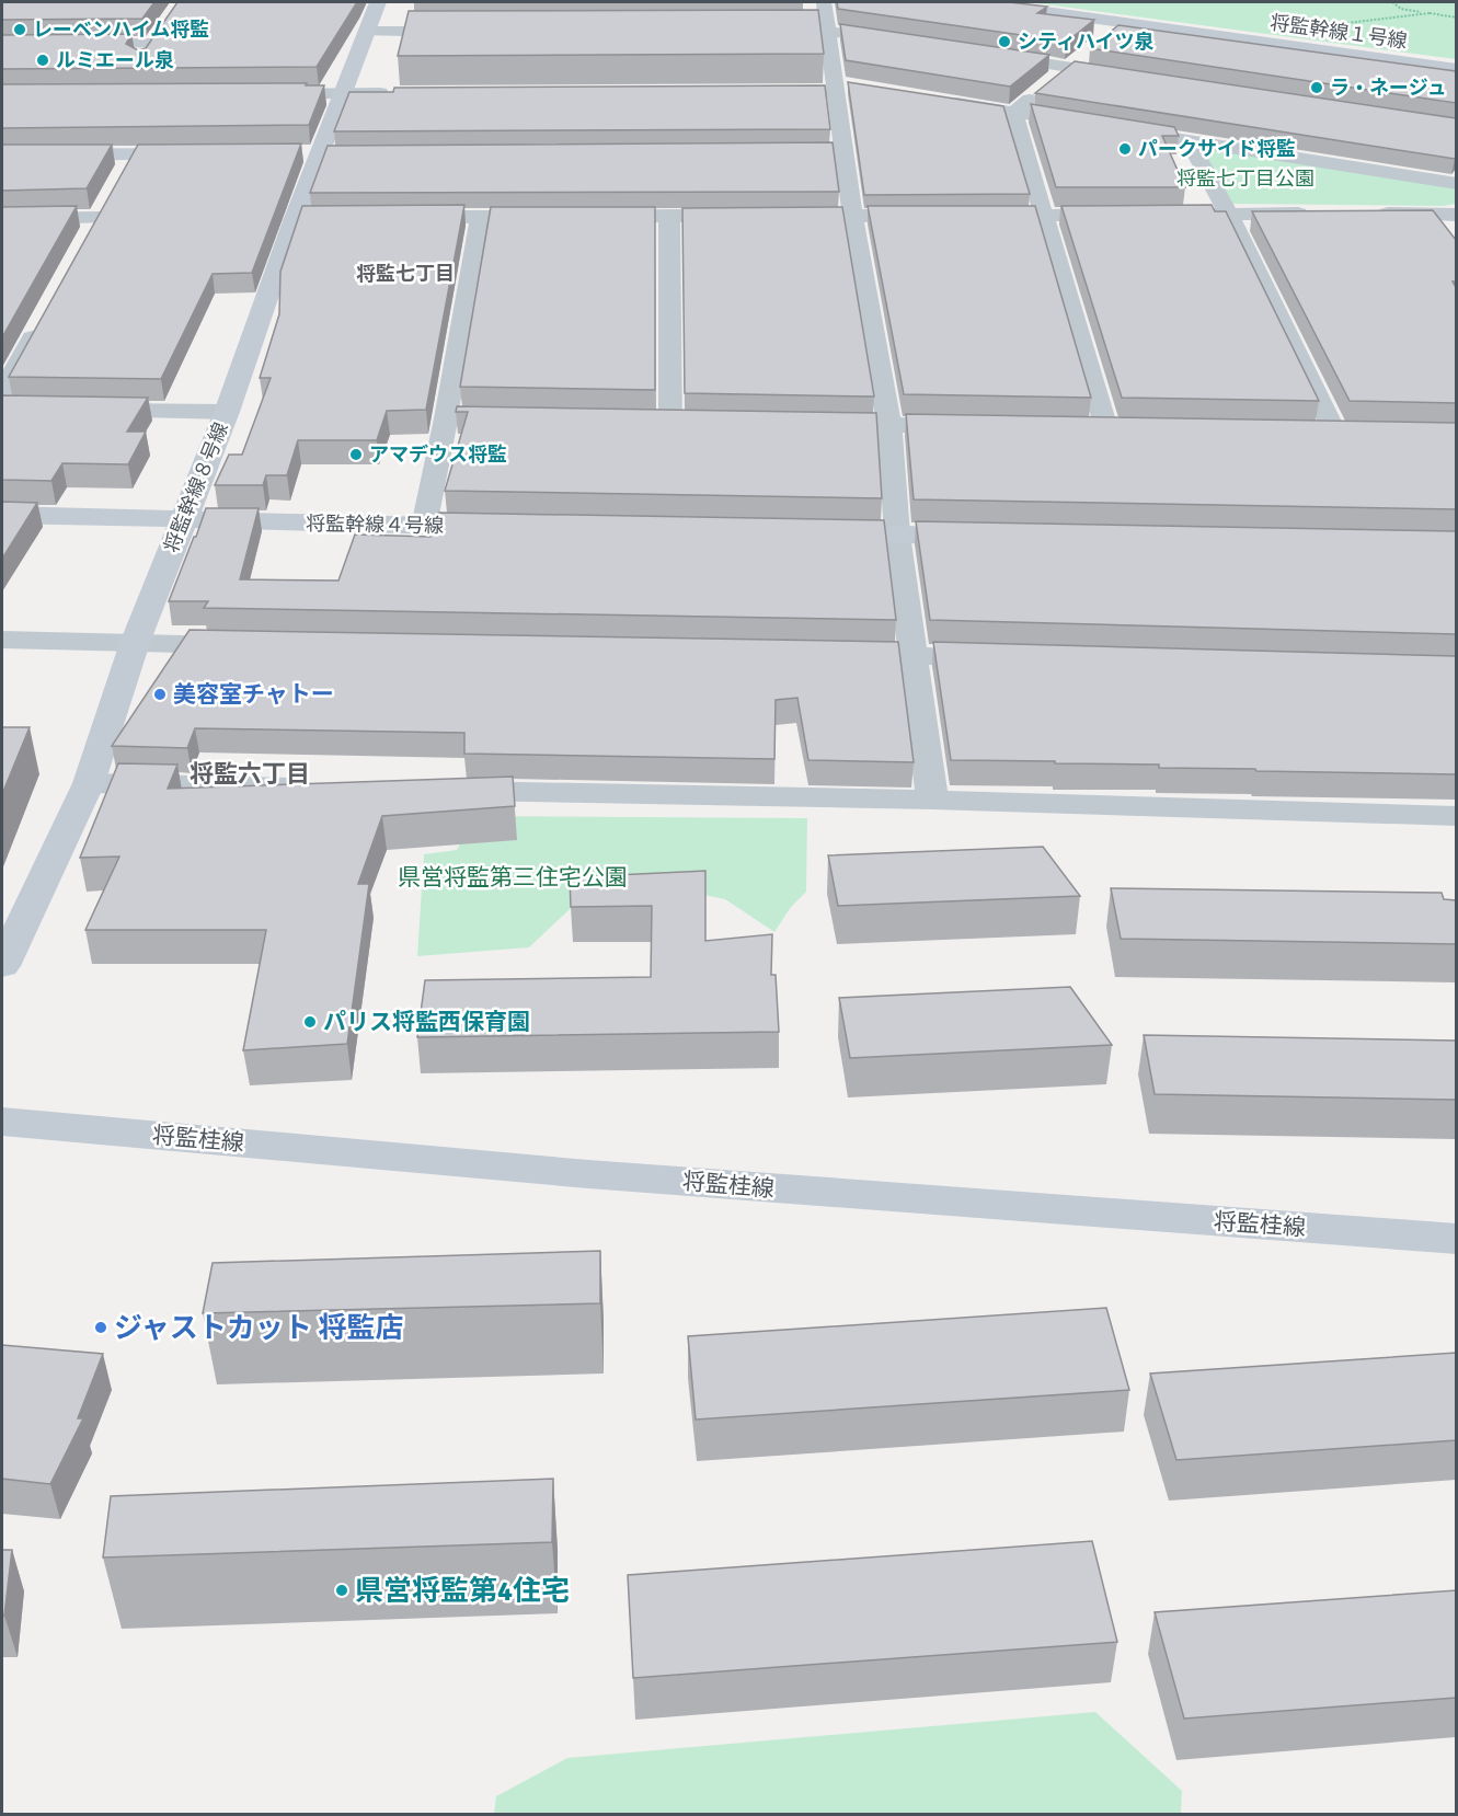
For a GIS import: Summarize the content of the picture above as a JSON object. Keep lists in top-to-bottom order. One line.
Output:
{"streets":{"street":["将監幹線１号線","将監幹線８号線","将監幹線４号線","将監桂線"]},"crossings":[["将監幹線８号線","将監幹線４号線"]],"districts":["将監七丁目","将監六丁目"],"parks":["将監七丁目公園","県営将監第三住宅公園"],"places":["レーベンハイム将監","シティハイツ泉","ルミエール泉","ラ・ネージュ","パークサイド将監","アマデウス将監","美容室チャトー","パリス将監西保育園","ジャストカット 将監店","県営将監第4住宅"]}
